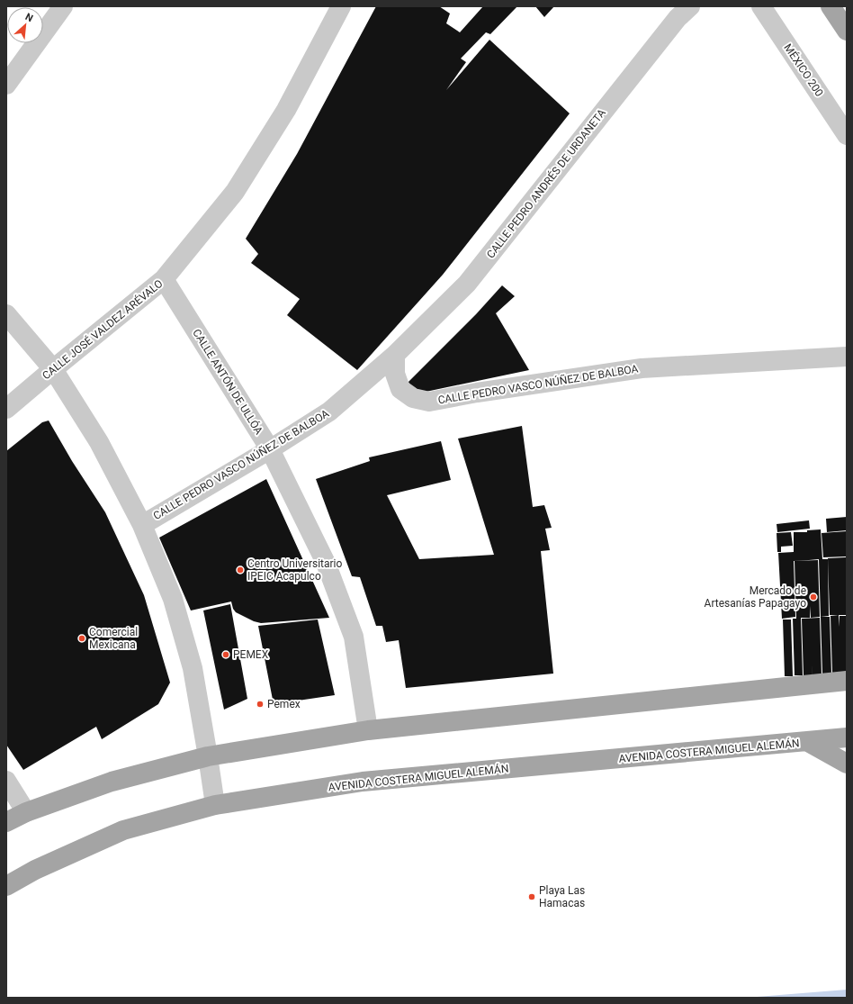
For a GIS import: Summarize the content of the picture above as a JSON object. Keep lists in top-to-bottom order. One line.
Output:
{"streets":{"main road":["AVENIDA COSTERA MIGUEL ALEMÁN"],"street":["MÉXICO 200","CALLE PEDRO ANDRÉS DE URDANETA","CALLE JOSÉ VALDEZ ARÉVALO","CALLE ANTÓN DE ULLÓA","CALLE PEDRO VASCO NÚÑEZ DE BALBOA"]},"crossings":[["CALLE PEDRO ANDRÉS DE URDANETA","CALLE PEDRO VASCO NÚÑEZ DE BALBOA"],["CALLE JOSÉ VALDEZ ARÉVALO","CALLE ANTÓN DE ULLÓA"],["CALLE ANTÓN DE ULLÓA","CALLE PEDRO VASCO NÚÑEZ DE BALBOA"]],"places":["Centro Universitario IPEIC Acapulco","Mercado de Artesanías Papagayo","Comercial Mexicana","PEMEX","Pemex","Playa Las Hamacas"],"north":"top right"}
